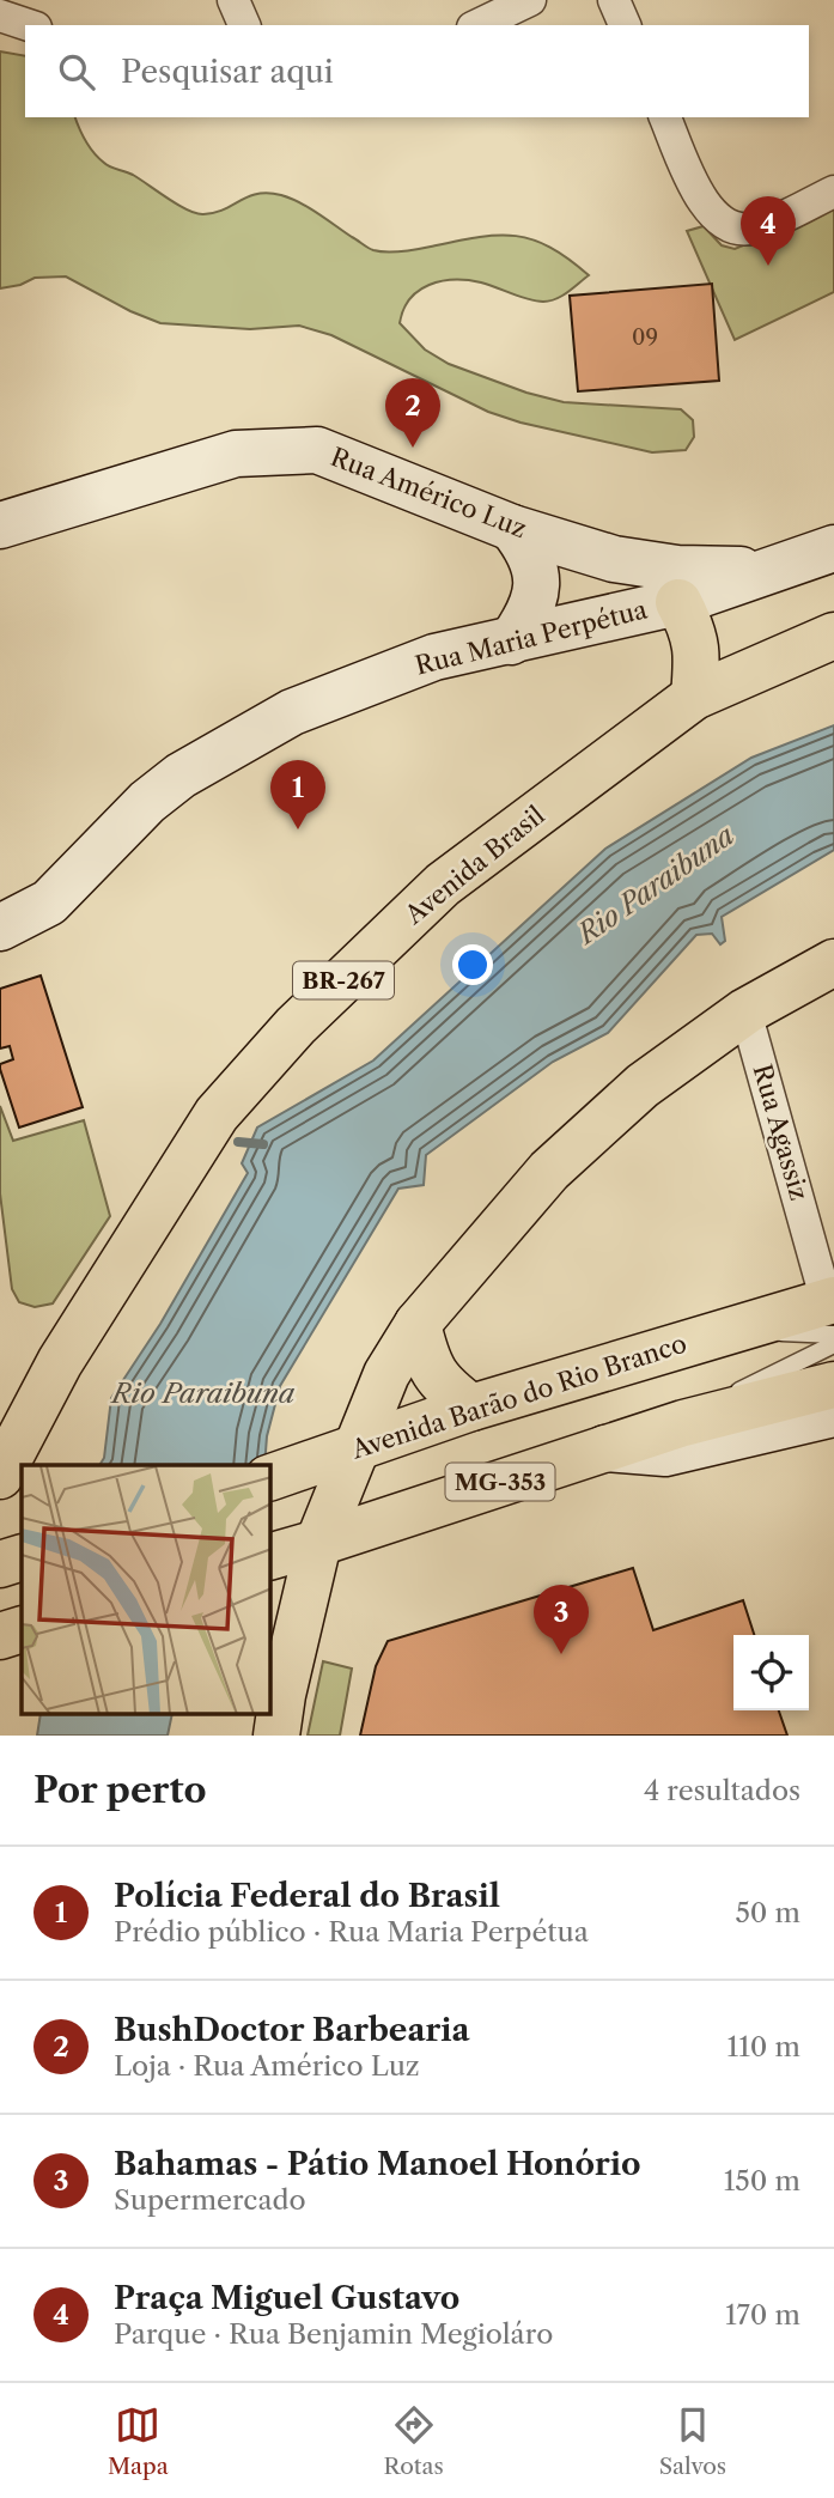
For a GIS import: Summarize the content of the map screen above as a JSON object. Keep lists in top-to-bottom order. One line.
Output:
{"streets":{"main road":["Avenida Brasil","BR-267","Avenida Barão do Rio Branco","MG-353"],"street":["Rua Américo Luz","Rua Maria Perpétua","Rua Agassiz"]},"crossings":[["Rua Américo Luz","Rua Maria Perpétua"],["Rua Agassiz","Avenida Barão do Rio Branco"]],"water":["Rio Paraibuna"],"house_numbers":["09"],"page":{"search":"Pesquisar aqui","pins":["4","2","1","3"],"heading":["Por perto","4 resultados"],"list":[{"mark":"1","name":"Polícia Federal do Brasil","note":"Prédio público · Rua Maria Perpétua","value":"50 m"},{"mark":"2","name":"BushDoctor Barbearia","note":"Loja · Rua Américo Luz","value":"110 m"},{"mark":"3","name":"Bahamas - Pátio Manoel Honório","note":"Supermercado","value":"150 m"},{"mark":"4","name":"Praça Miguel Gustavo","note":"Parque · Rua Benjamin Megioláro","value":"170 m"}],"nav":["Mapa","Rotas","Salvos"]}}
